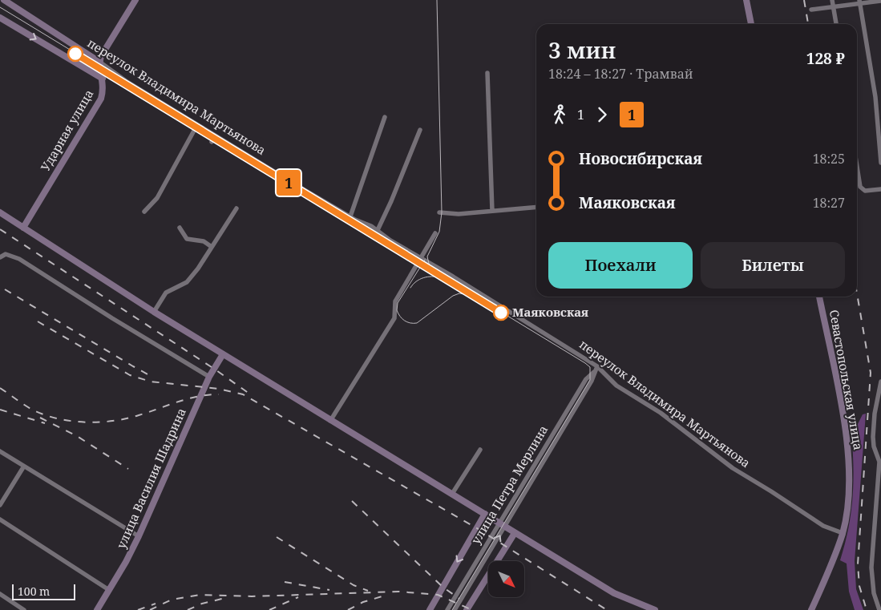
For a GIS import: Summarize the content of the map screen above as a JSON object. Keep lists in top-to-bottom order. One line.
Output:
{"streets":{"street":["переулок Владимира Мартьянова","Ударная улица","Севастопольская улица","улица Василия Шадрина","улица Петра Мерлина"]},"crossings":[["переулок Владимира Мартьянова","Ударная улица"],["переулок Владимира Мартьянова","Севастопольская улица"],["переулок Владимира Мартьянова","улица Петра Мерлина"]],"places":["Маяковская"],"lines":["tram line 1"],"scale_bar":"100 m","north":"bottom right","page":{"on_map":"1","heading":["3 мин","18:24 – 18:27 · Трамвай","128 ₽"],"legs":["1","1"],"list":[{"name":"Новосибирская","value":"18:25"},{"name":"Маяковская","value":"18:27"}],"buttons":["Поехали","Билеты"],"scale":"100 m"}}
